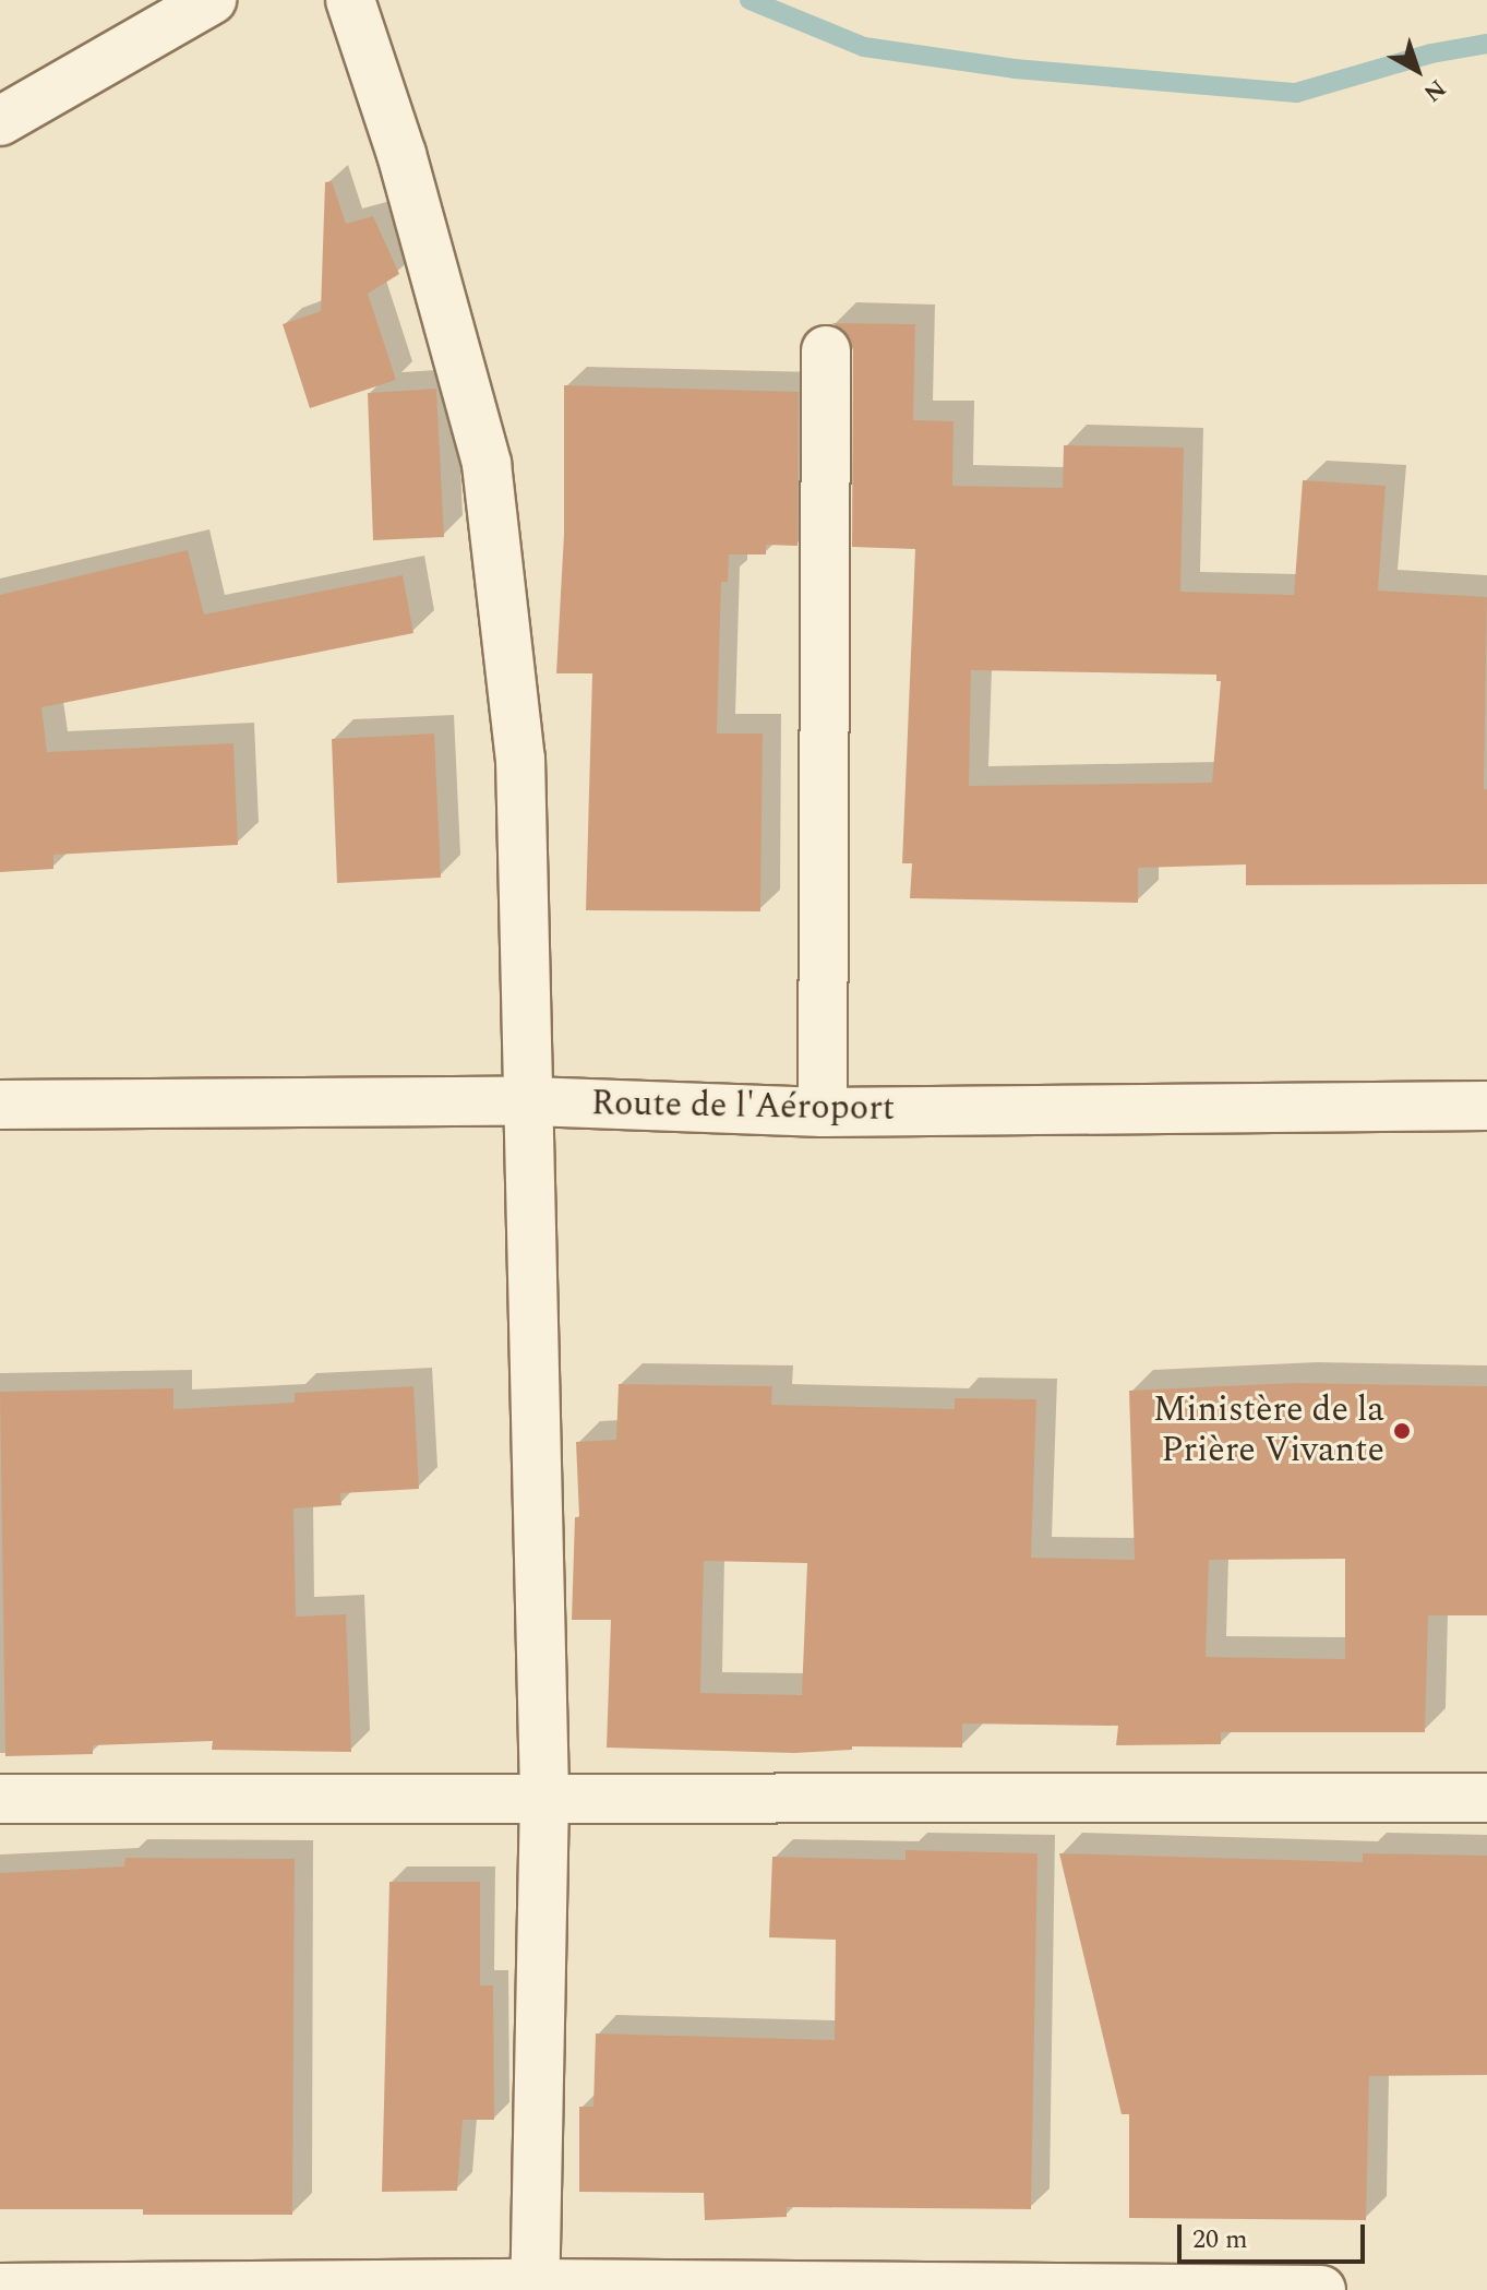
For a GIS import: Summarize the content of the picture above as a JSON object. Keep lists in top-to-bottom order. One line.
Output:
{"streets":{"street":["Route de l'Aéroport"]},"places":["Ministère de la Prière Vivante"],"scale_bar":"20 m","north":"bottom right"}
